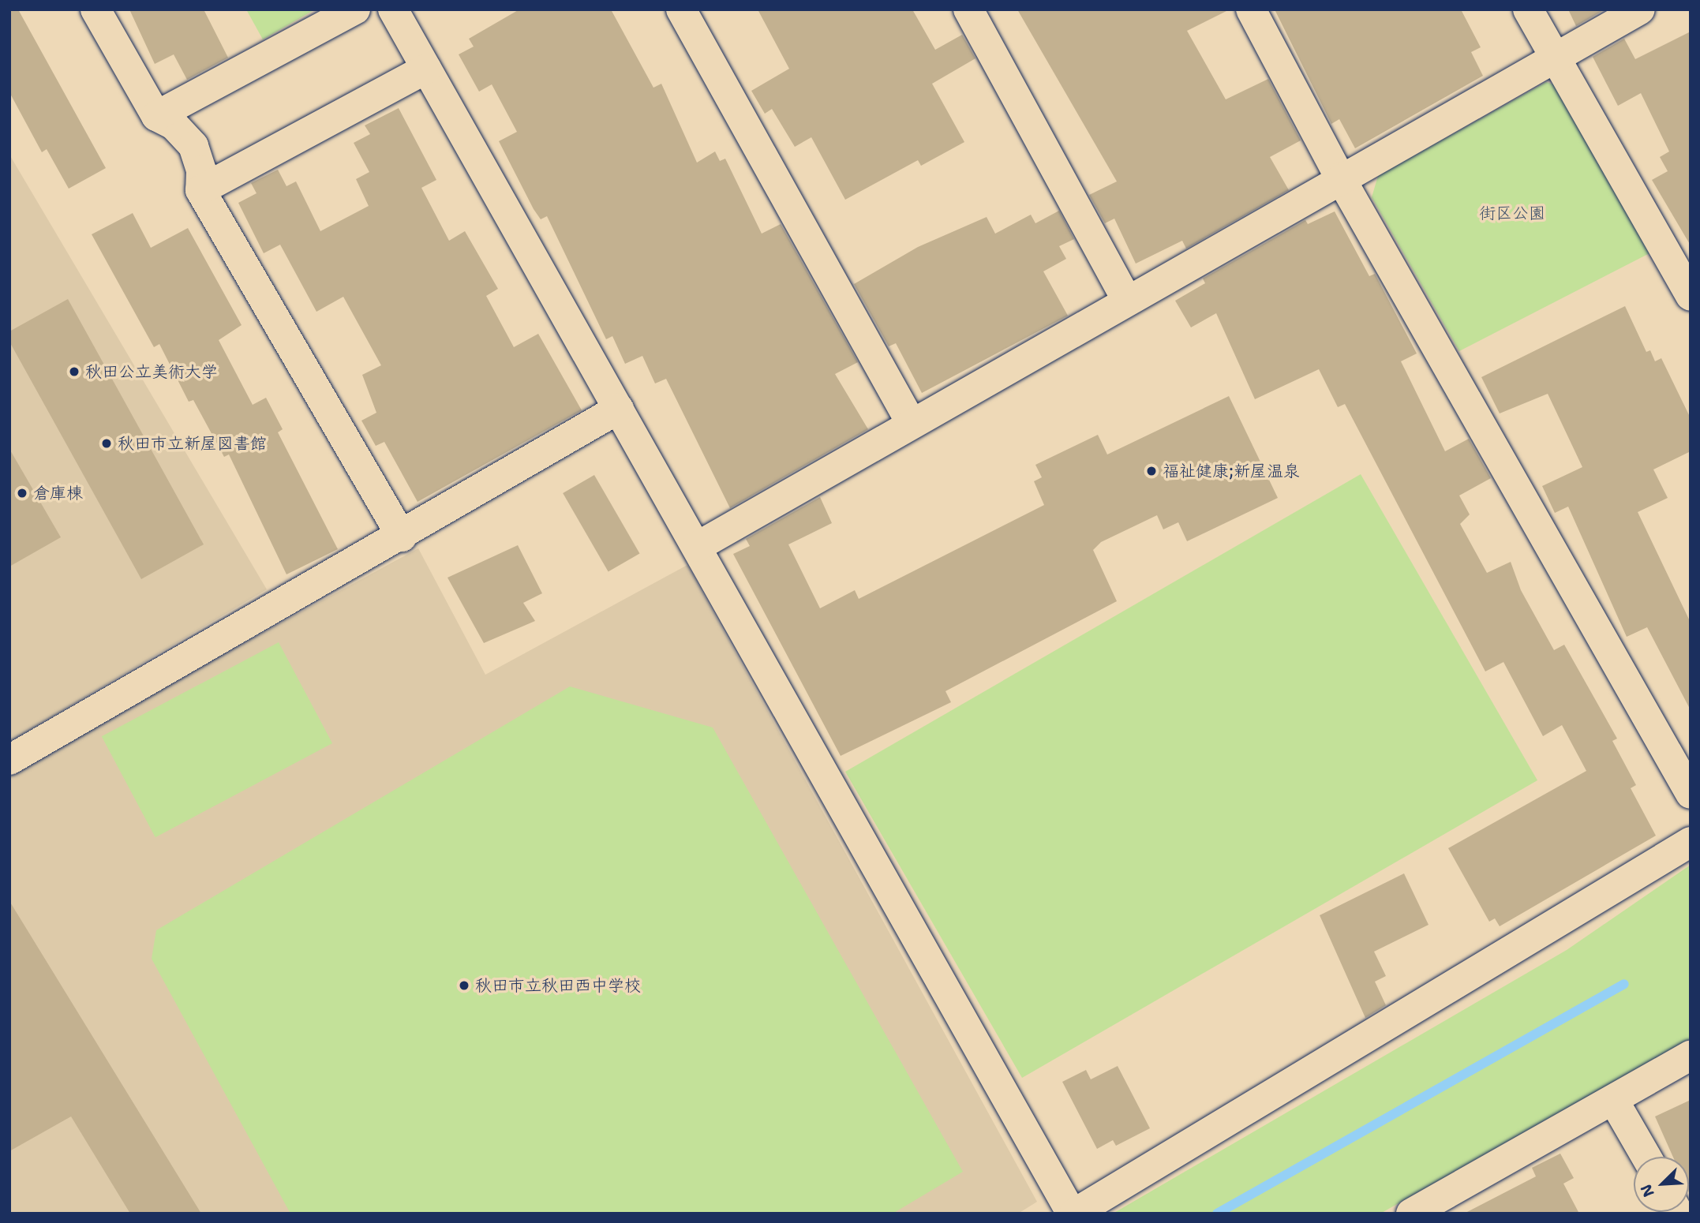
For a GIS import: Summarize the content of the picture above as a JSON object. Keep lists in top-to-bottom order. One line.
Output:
{"parks":["街区公園"],"places":["秋田公立美術大学","秋田市立新屋図書館","福祉健康;新屋温泉","倉庫棟","秋田市立秋田西中学校"],"north":"bottom left"}
